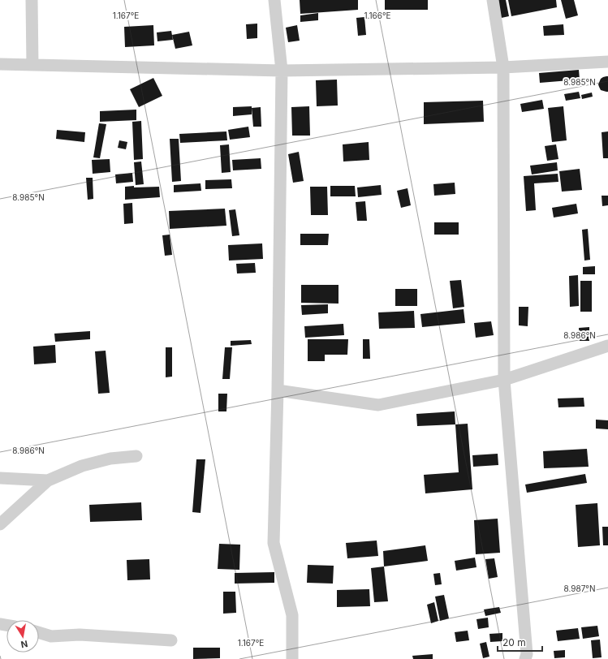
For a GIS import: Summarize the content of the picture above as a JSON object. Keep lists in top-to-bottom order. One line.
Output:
{"scale_bar":"20 m","north":"bottom","coordinates":["1.167°E","1.166°E","8.985°N","8.986°N","8.987°N"]}
